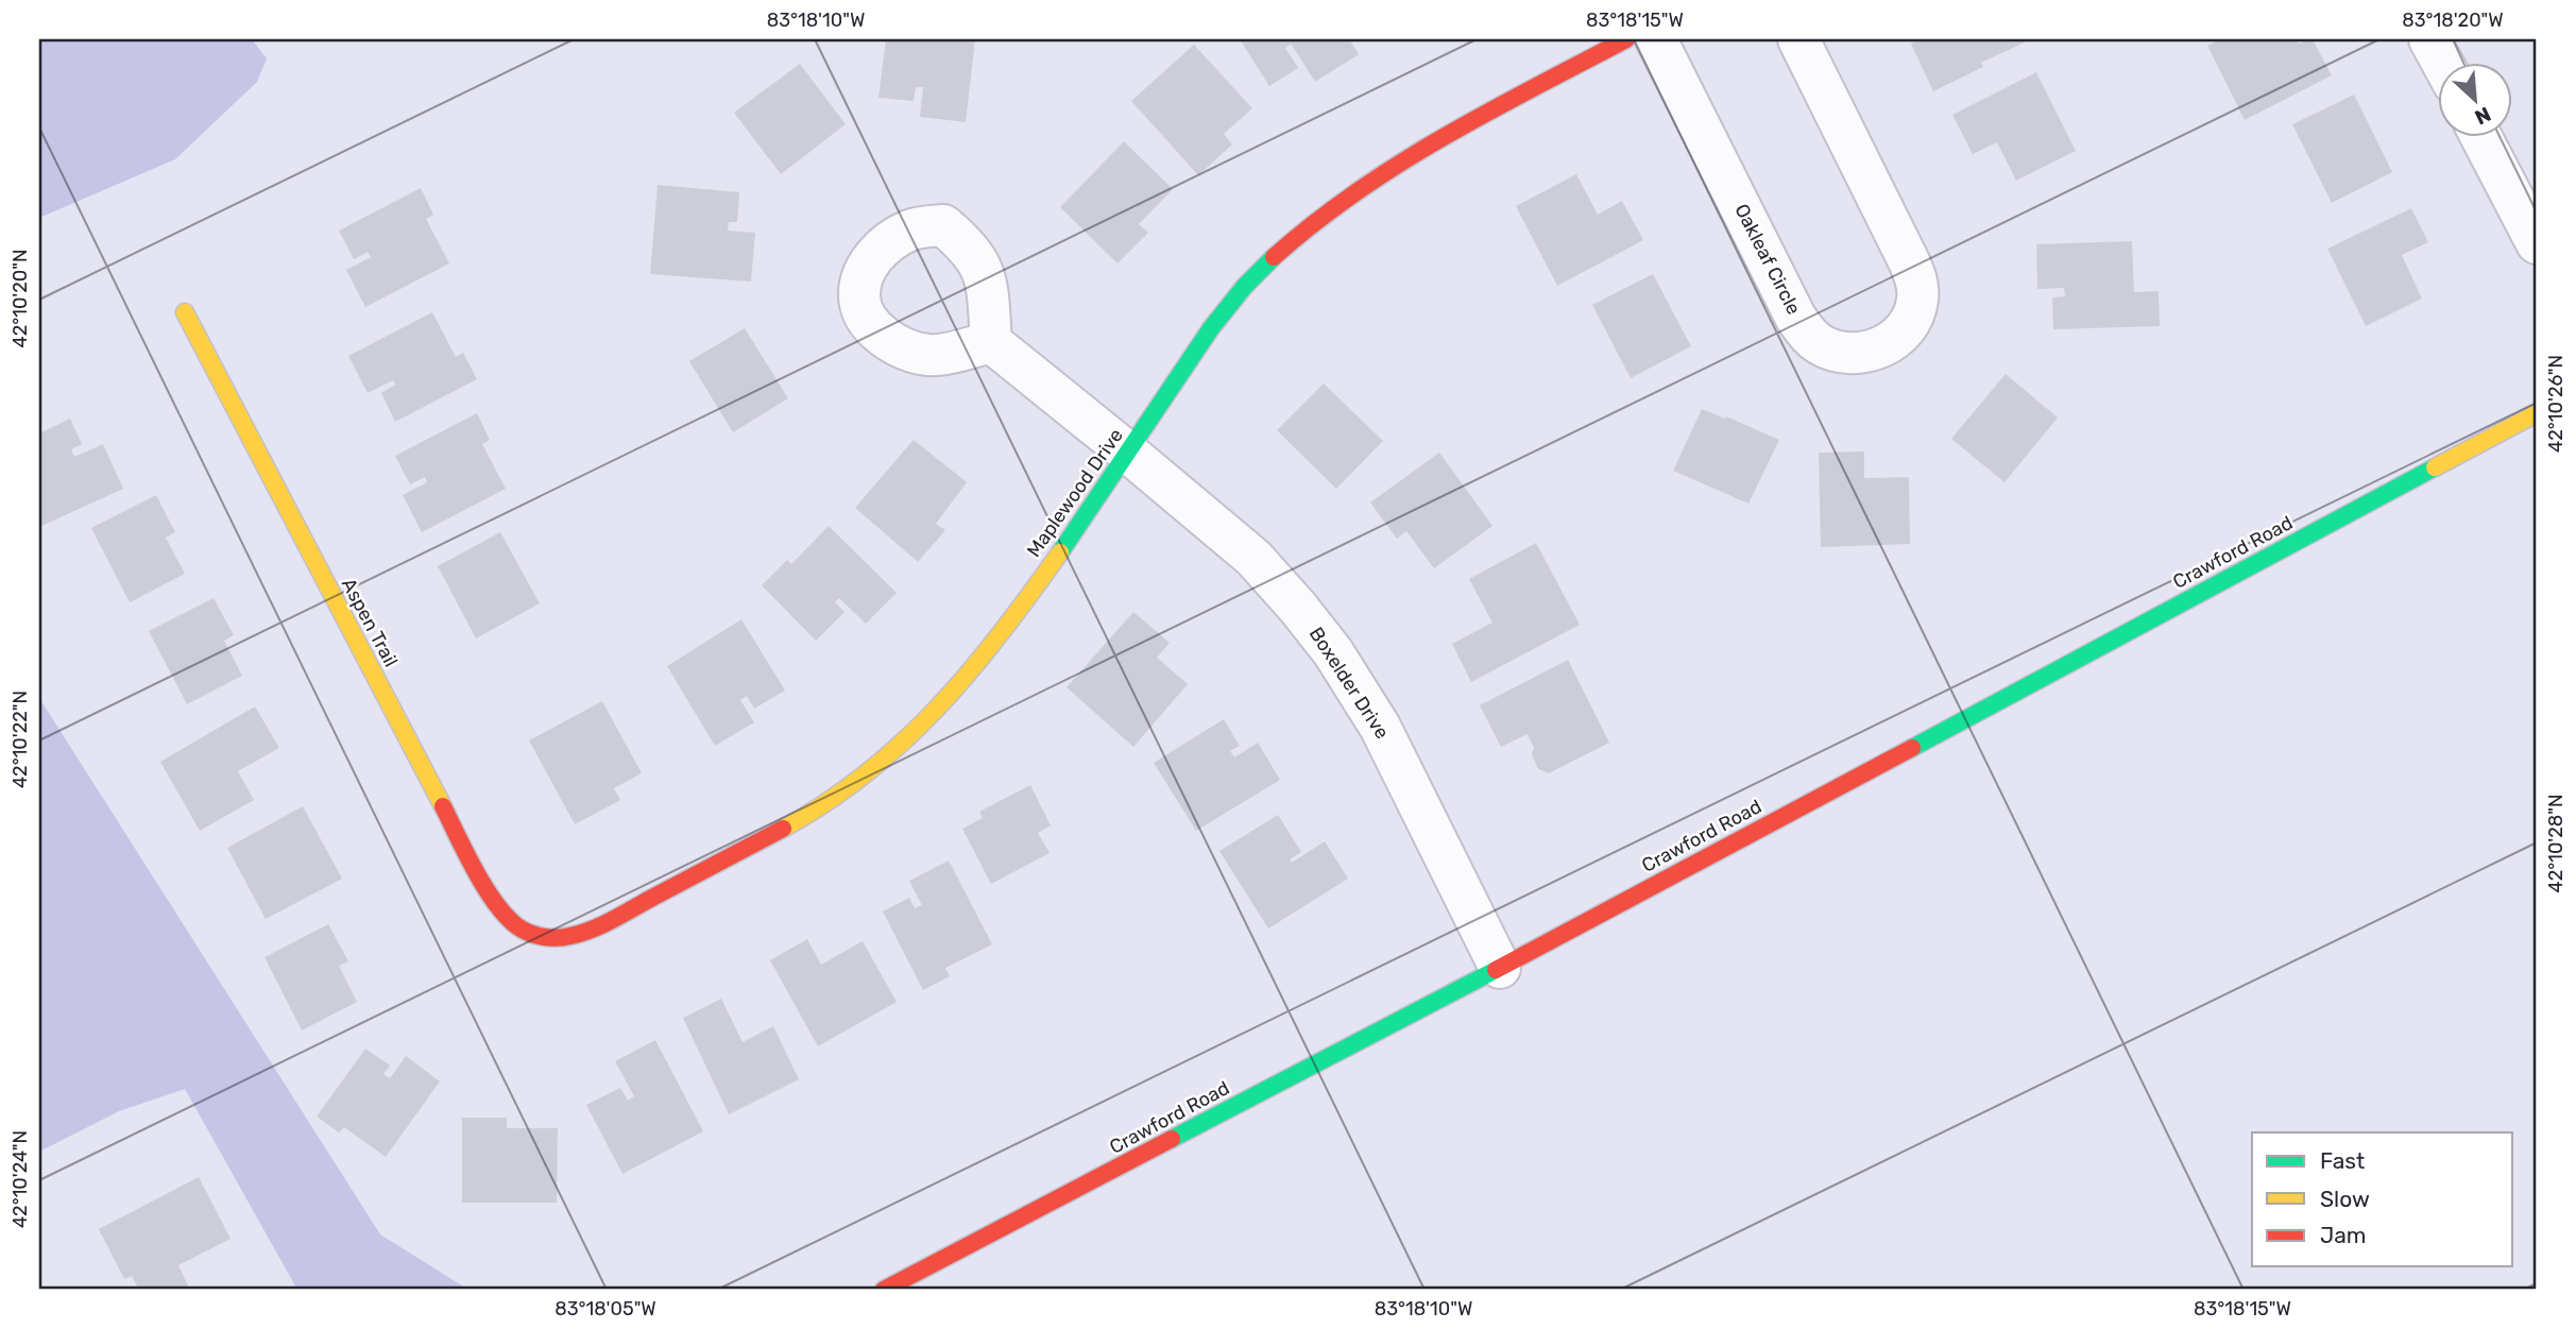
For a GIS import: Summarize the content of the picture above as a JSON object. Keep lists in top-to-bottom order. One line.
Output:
{"streets":{"street":["Oakleaf Circle","Maplewood Drive","Crawford Road","Aspen Trail","Boxelder Drive"]},"crossings":[["Maplewood Drive","Aspen Trail"],["Maplewood Drive","Boxelder Drive"],["Crawford Road","Boxelder Drive"]],"legend":["Fast","Slow","Jam"],"north":"bottom right","coordinates":["83°18'10\"W","83°18'15\"W","83°18'20\"W","42°10'20\"N","42°10'26\"N","42°10'22\"N","42°10'28\"N","42°10'24\"N","83°18'05\"W"]}
